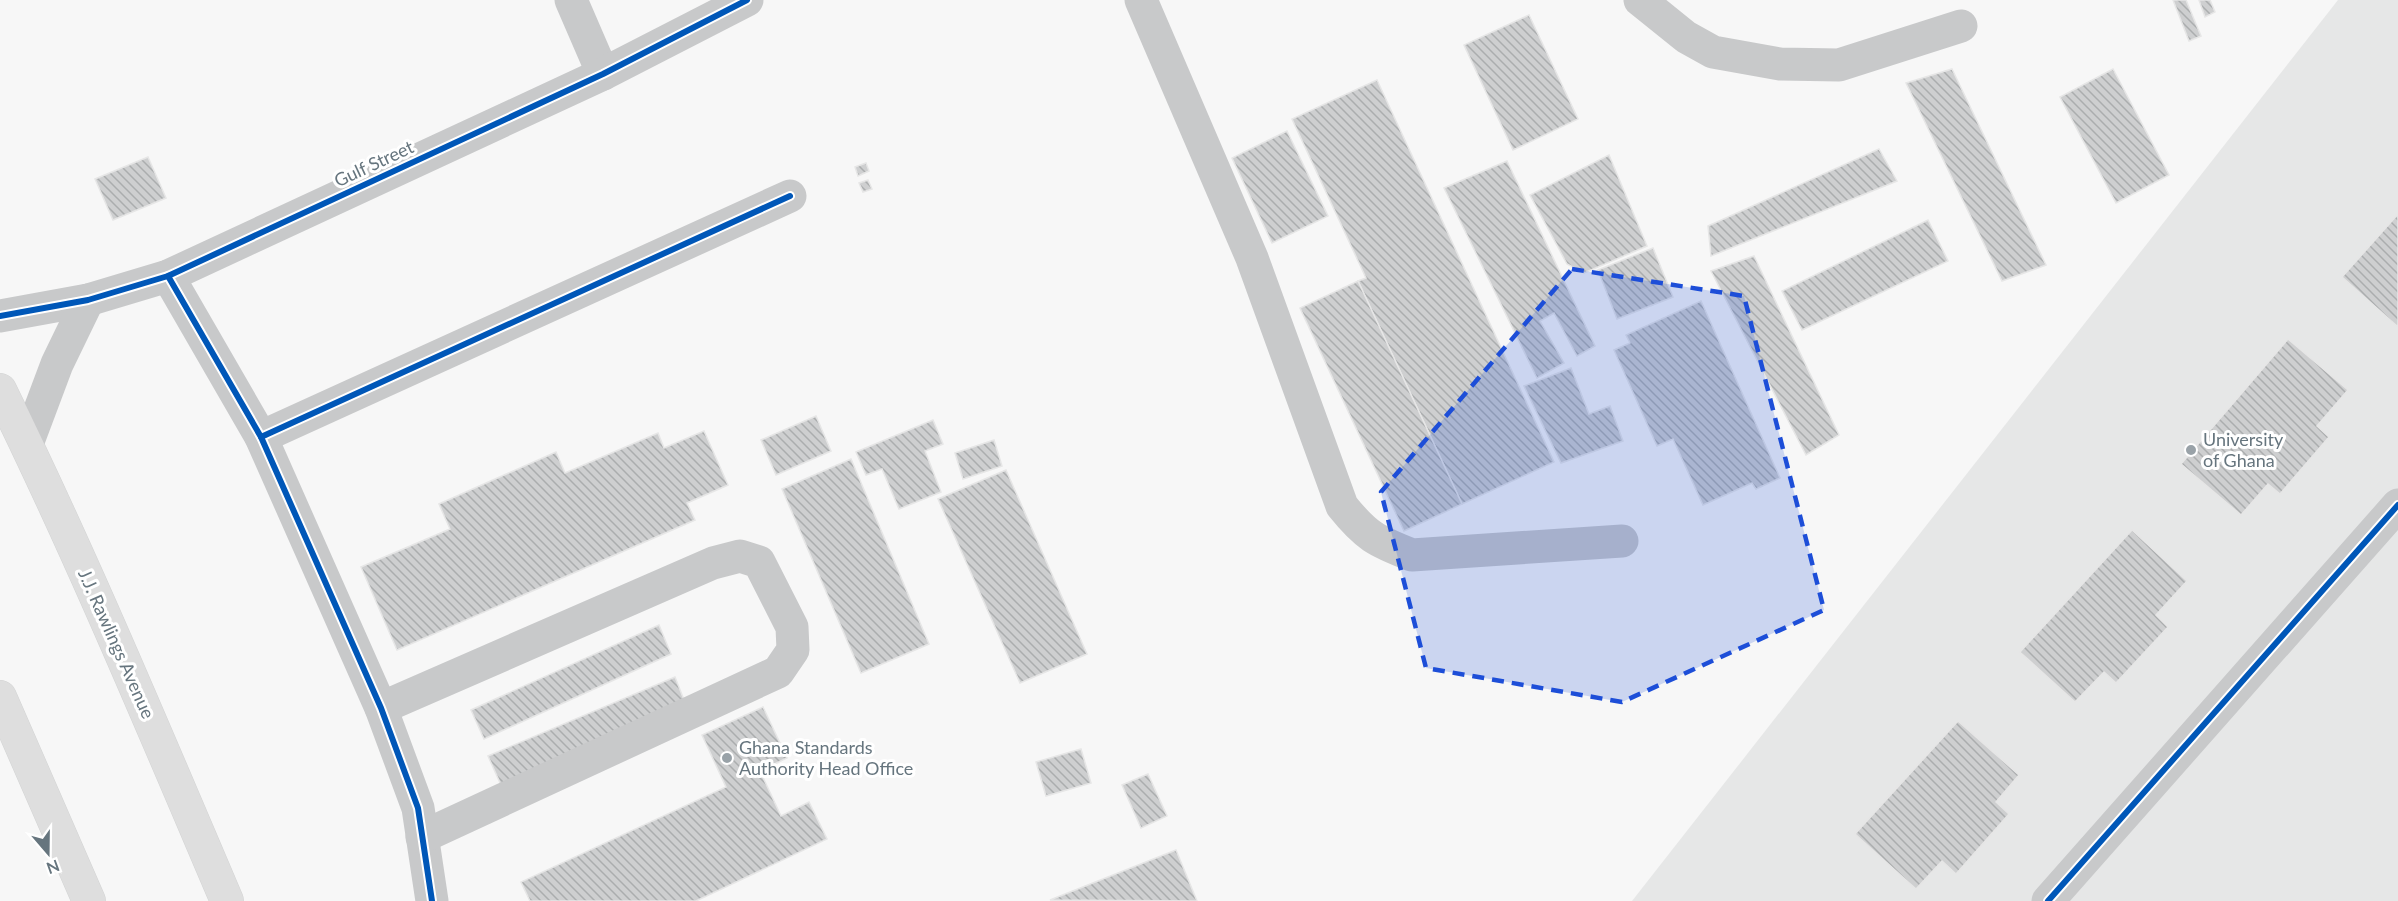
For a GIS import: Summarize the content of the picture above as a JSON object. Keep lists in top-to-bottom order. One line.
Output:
{"streets":{"highway":["J.J. Rawlings Avenue"],"street":["Gulf Street"]},"places":["University of Ghana","Ghana Standards Authority Head Office"],"north":"bottom"}
